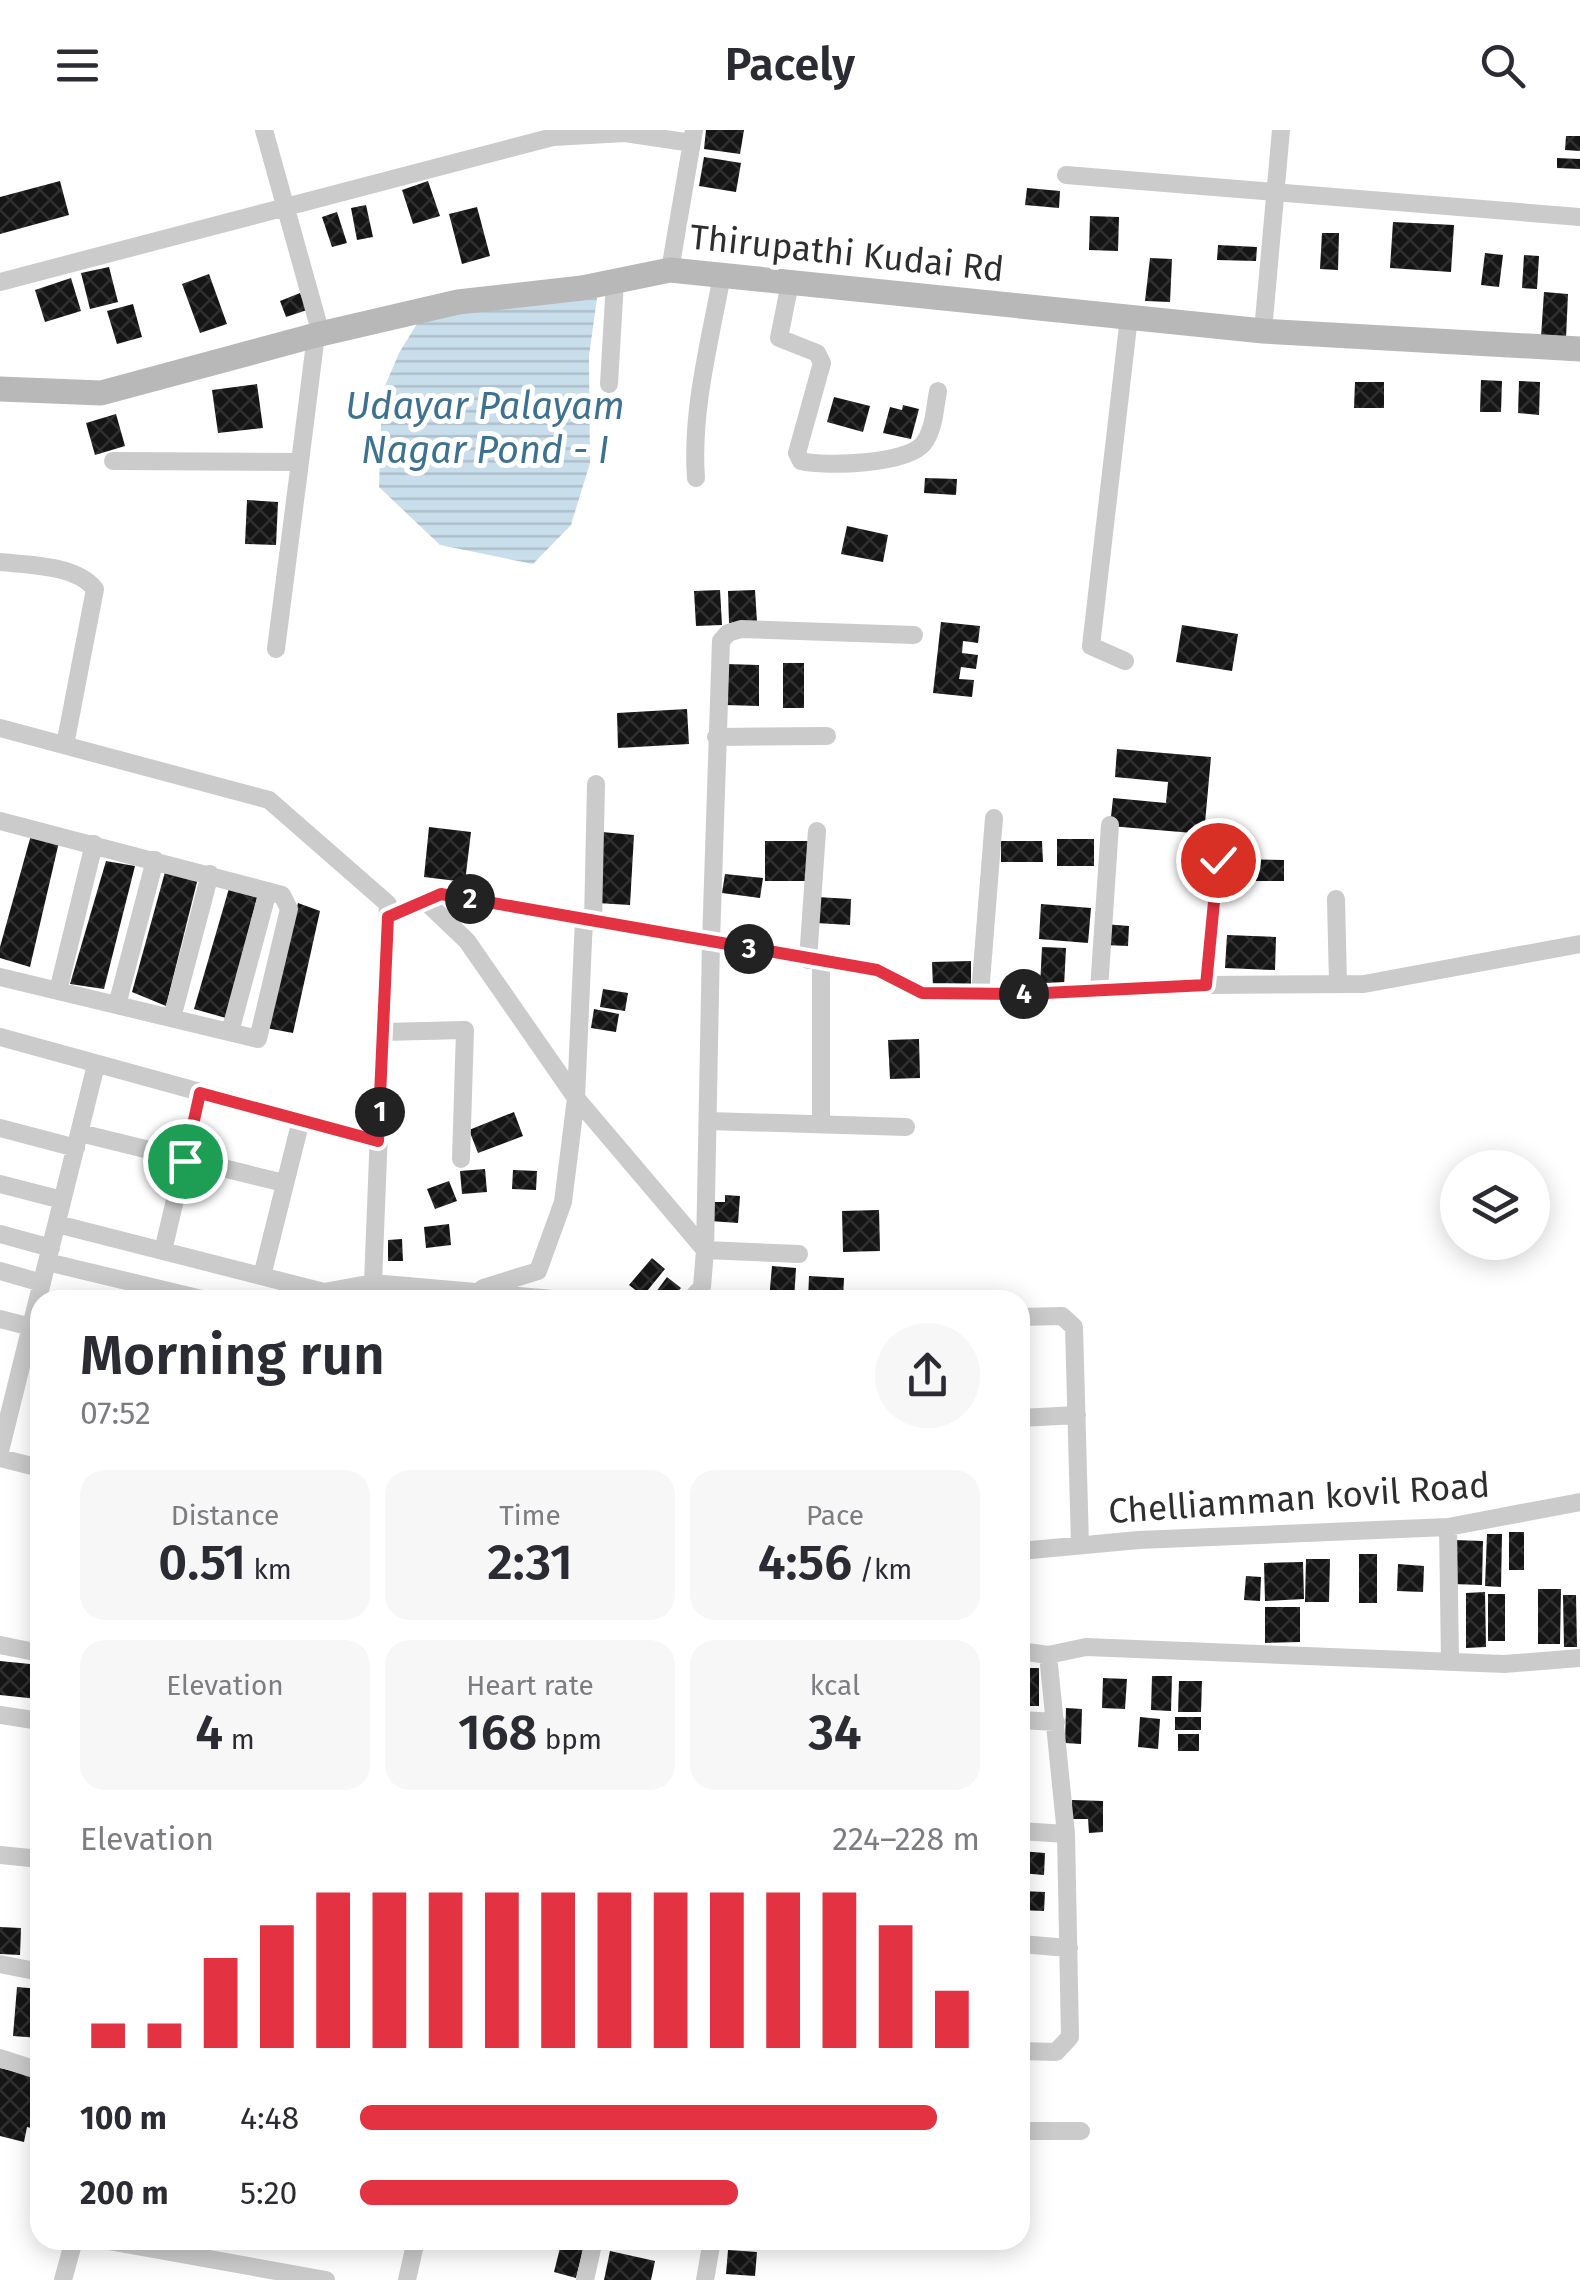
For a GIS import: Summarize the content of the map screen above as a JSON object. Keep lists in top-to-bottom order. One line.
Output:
{"streets":{"street":["Thirupathi Kudai Rd","Chelliamman kovil Road"]},"water":["Udayar Palayam Nagar Pond - I"],"page":{"header":"Pacely","pins":["2","3","4","1"],"heading":["Morning run","07:52"],"stats":[["Distance","0.51 km"],["Time","2:31"],["Pace","4:56 /km"],["Elevation","4 m"],["Heart rate","168 bpm"],["kcal","34"]],"chart":["Elevation","224–228 m"],"list":[{"name":"100 m","note":"4:48"},{"name":"200 m","note":"5:20"}]}}
